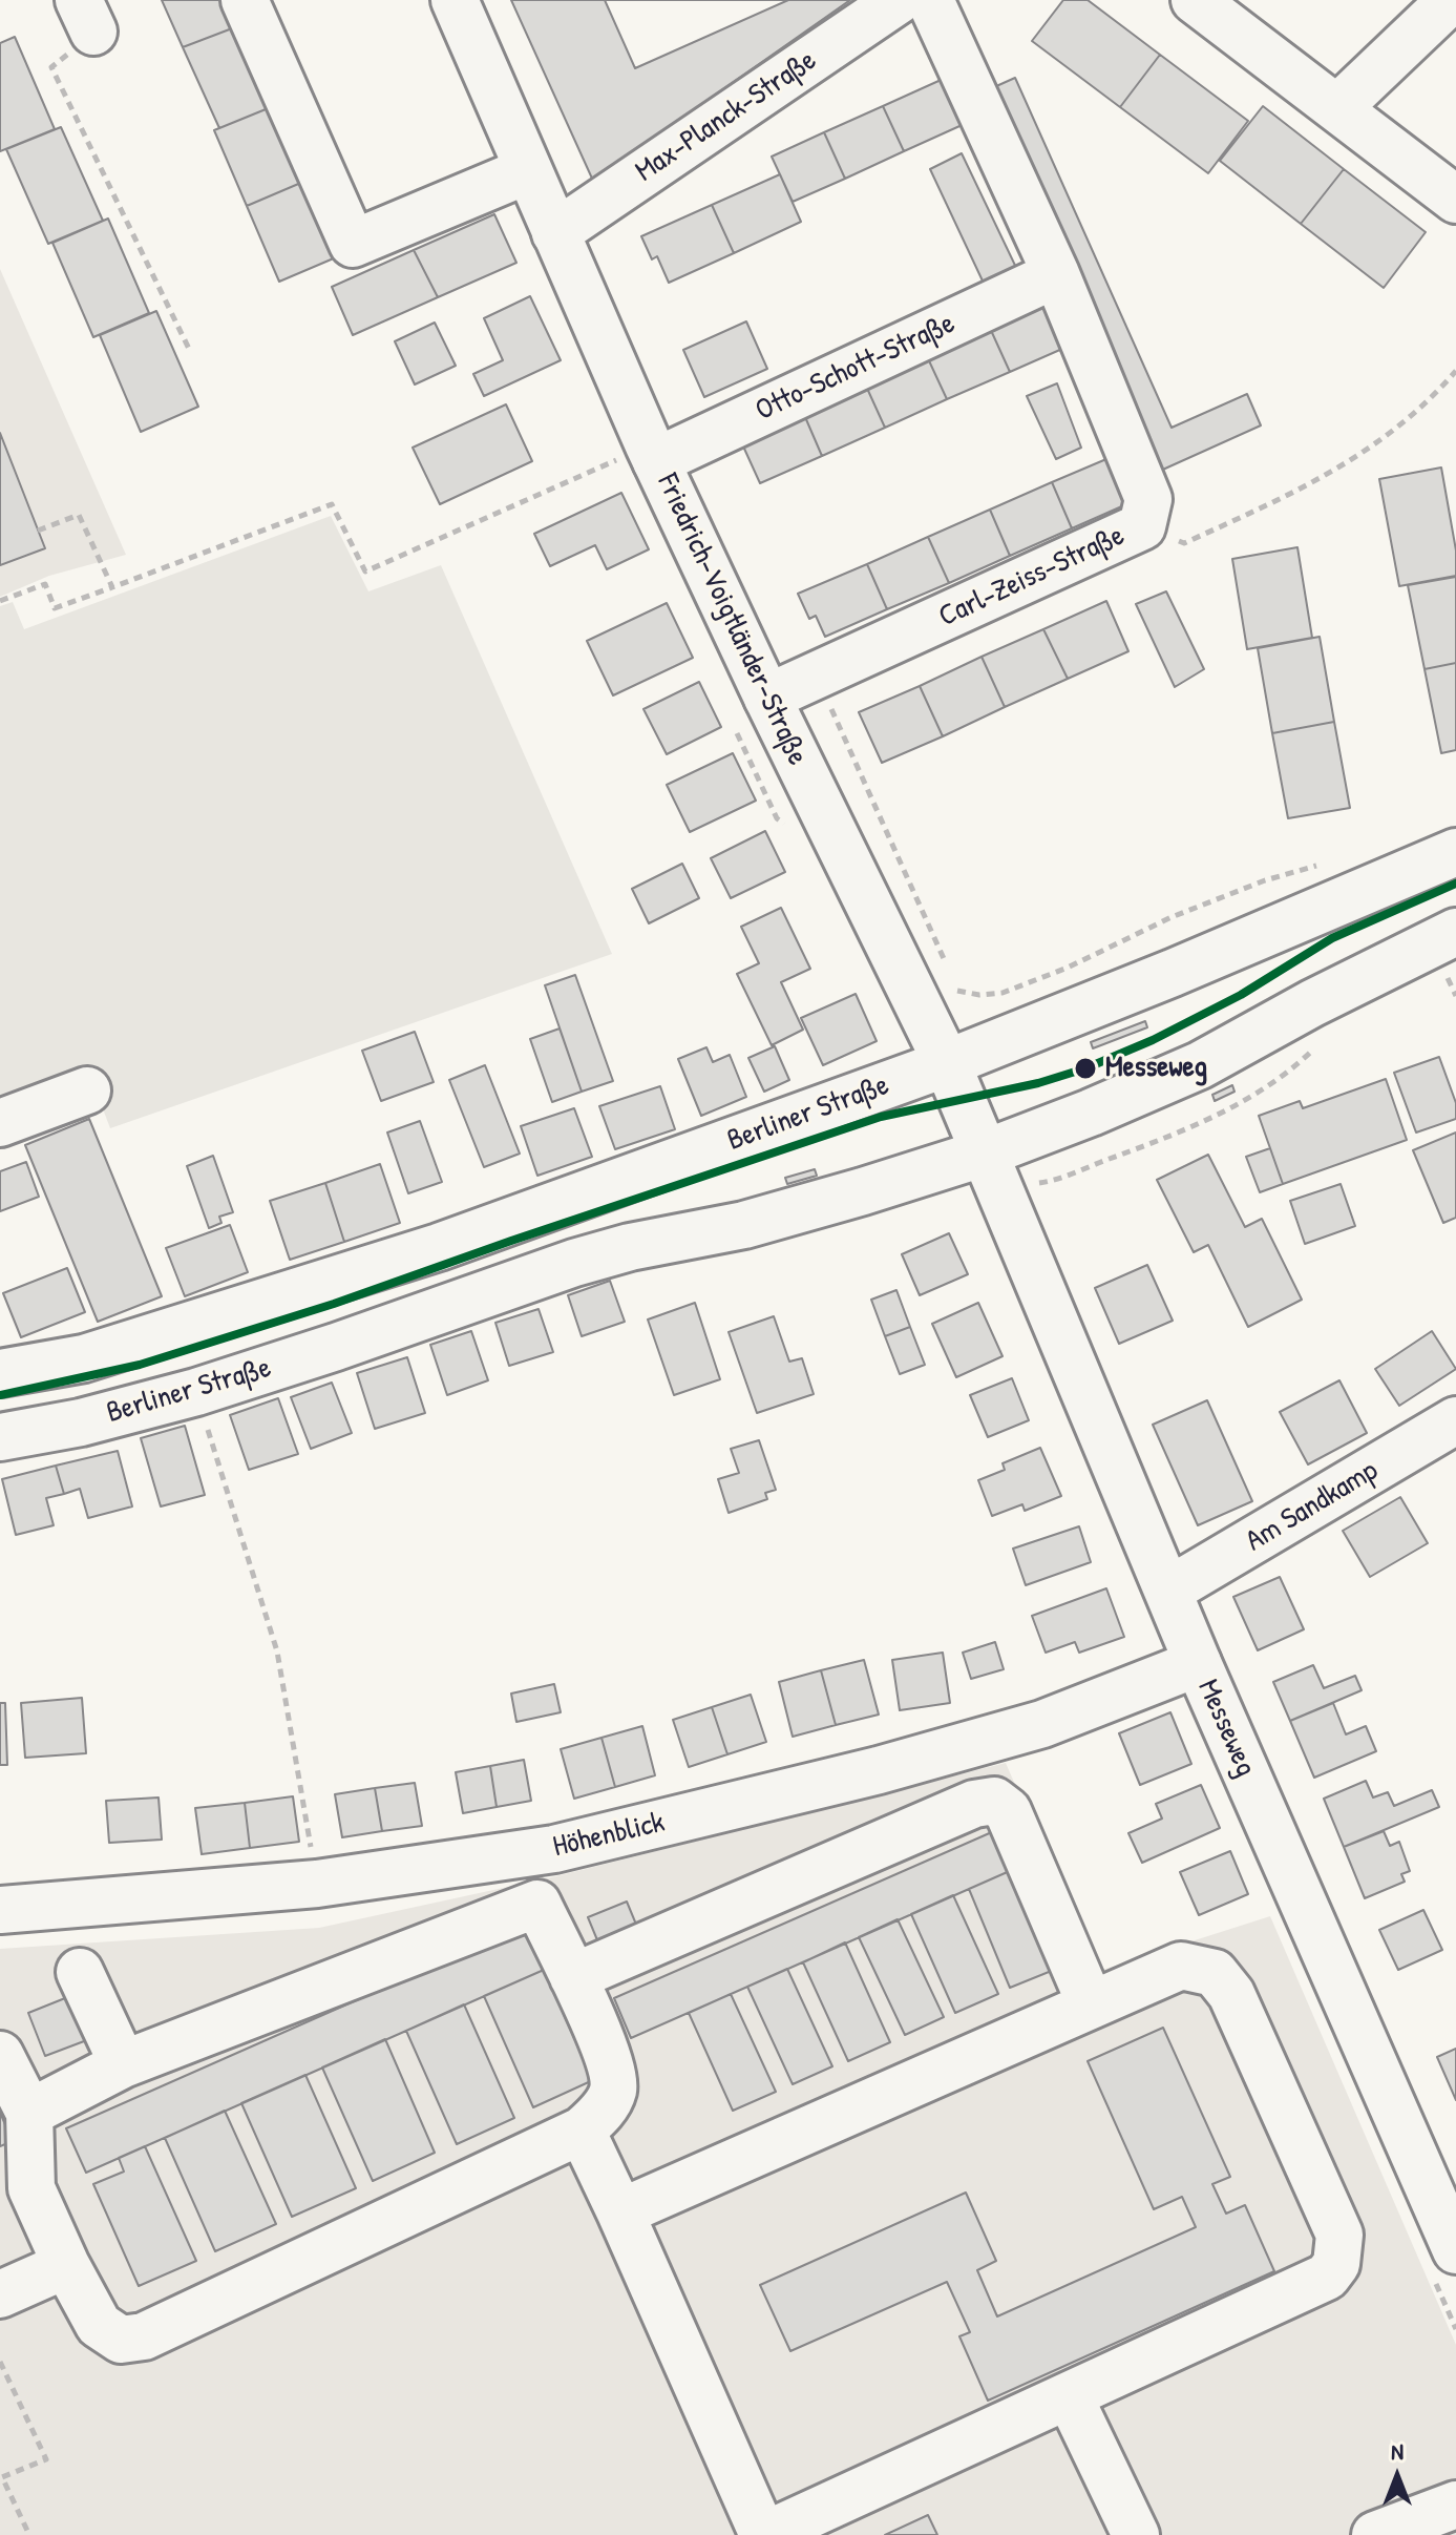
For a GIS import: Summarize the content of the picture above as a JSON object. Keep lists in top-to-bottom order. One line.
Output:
{"streets":{"main road":["Max-Planck-Straße","Otto-Schott-Straße","Carl-Zeiss-Straße","Friedrich-Voigtländer-Straße","Berliner Straße","Am Sandkamp","Messeweg","Höhenblick"]},"crossings":[["Max-Planck-Straße","Friedrich-Voigtländer-Straße"],["Otto-Schott-Straße","Friedrich-Voigtländer-Straße"],["Carl-Zeiss-Straße","Friedrich-Voigtländer-Straße"],["Friedrich-Voigtländer-Straße","Berliner Straße"],["Friedrich-Voigtländer-Straße","Messeweg"],["Berliner Straße","Messeweg"],["Am Sandkamp","Messeweg"],["Messeweg","Höhenblick"]],"places":["Messeweg"],"north":"top"}
